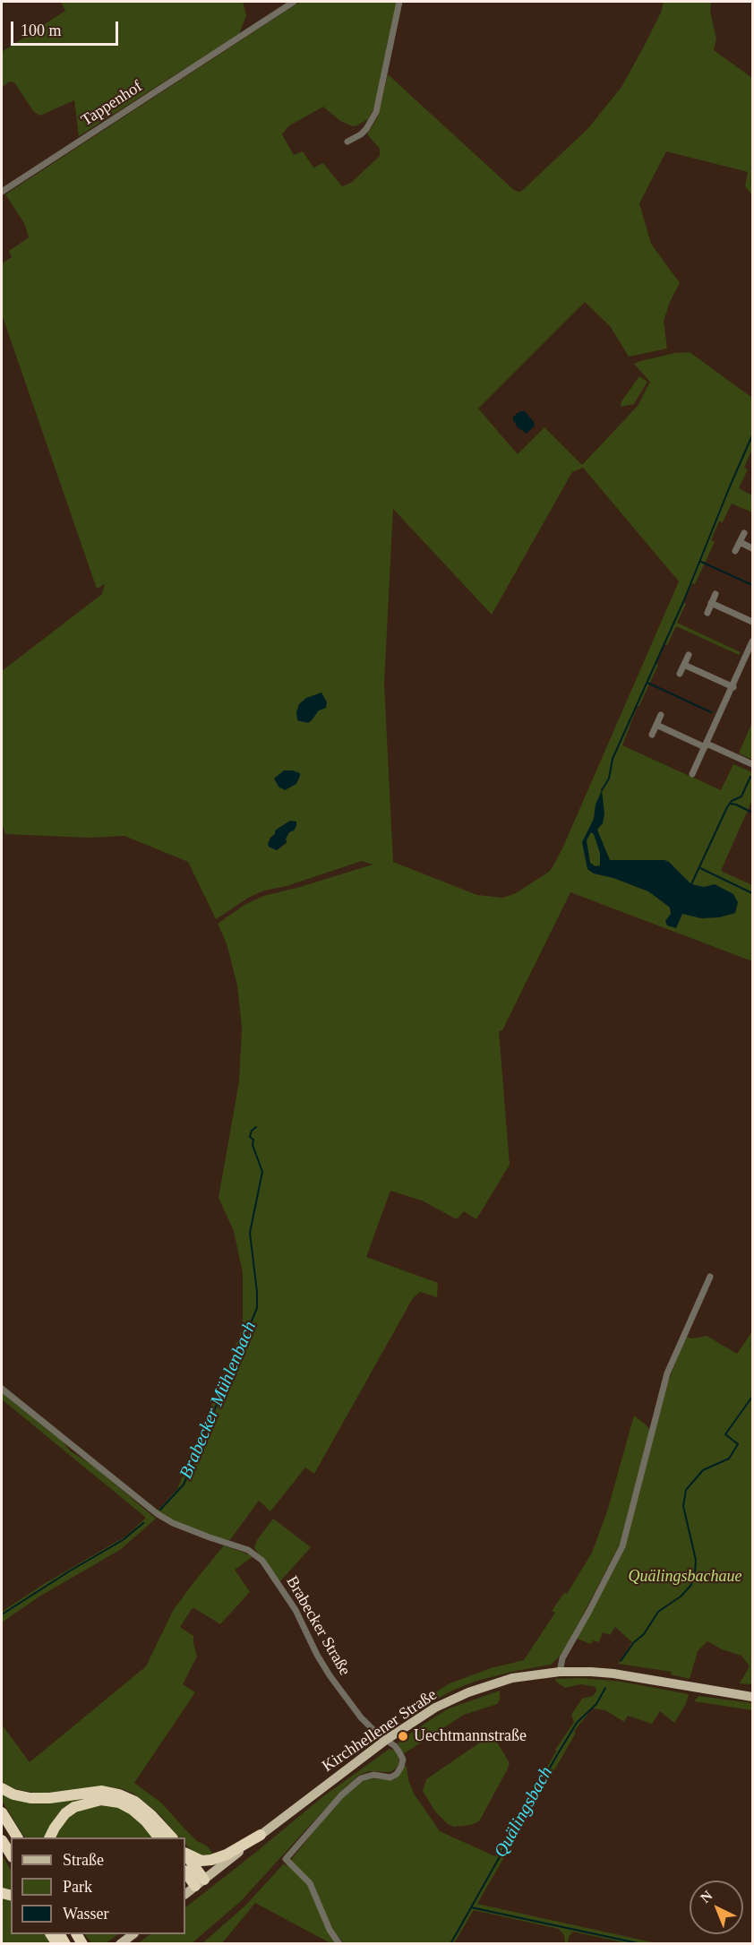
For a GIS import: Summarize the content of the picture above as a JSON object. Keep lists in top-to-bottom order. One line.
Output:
{"streets":{"main road":["Kirchhellener Straße"],"street":["Tappenhof","Brabecker Straße"]},"crossings":[["Brabecker Straße","Kirchhellener Straße"]],"water":["Brabecker Mühlenbach","Quälingsbach"],"parks":["Quälingsbachaue"],"places":["Uechtmannstraße"],"legend":["Straße","Park","Wasser"],"scale_bar":"100 m","north":"top left"}
